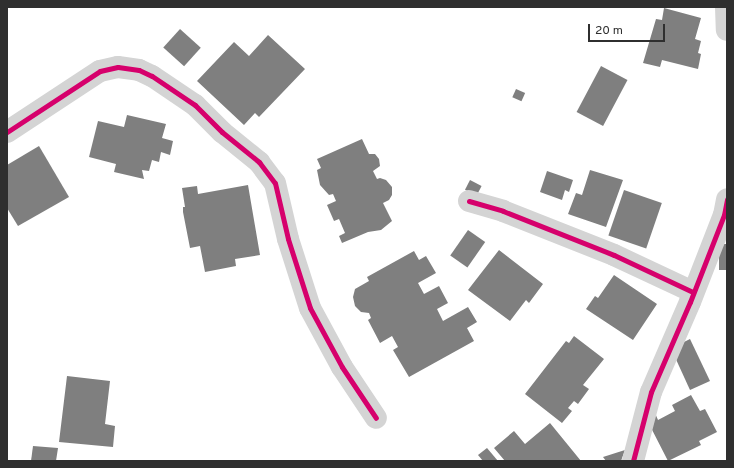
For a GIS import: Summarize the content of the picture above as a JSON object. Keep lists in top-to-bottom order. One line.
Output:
{"scale_bar":"20 m"}
